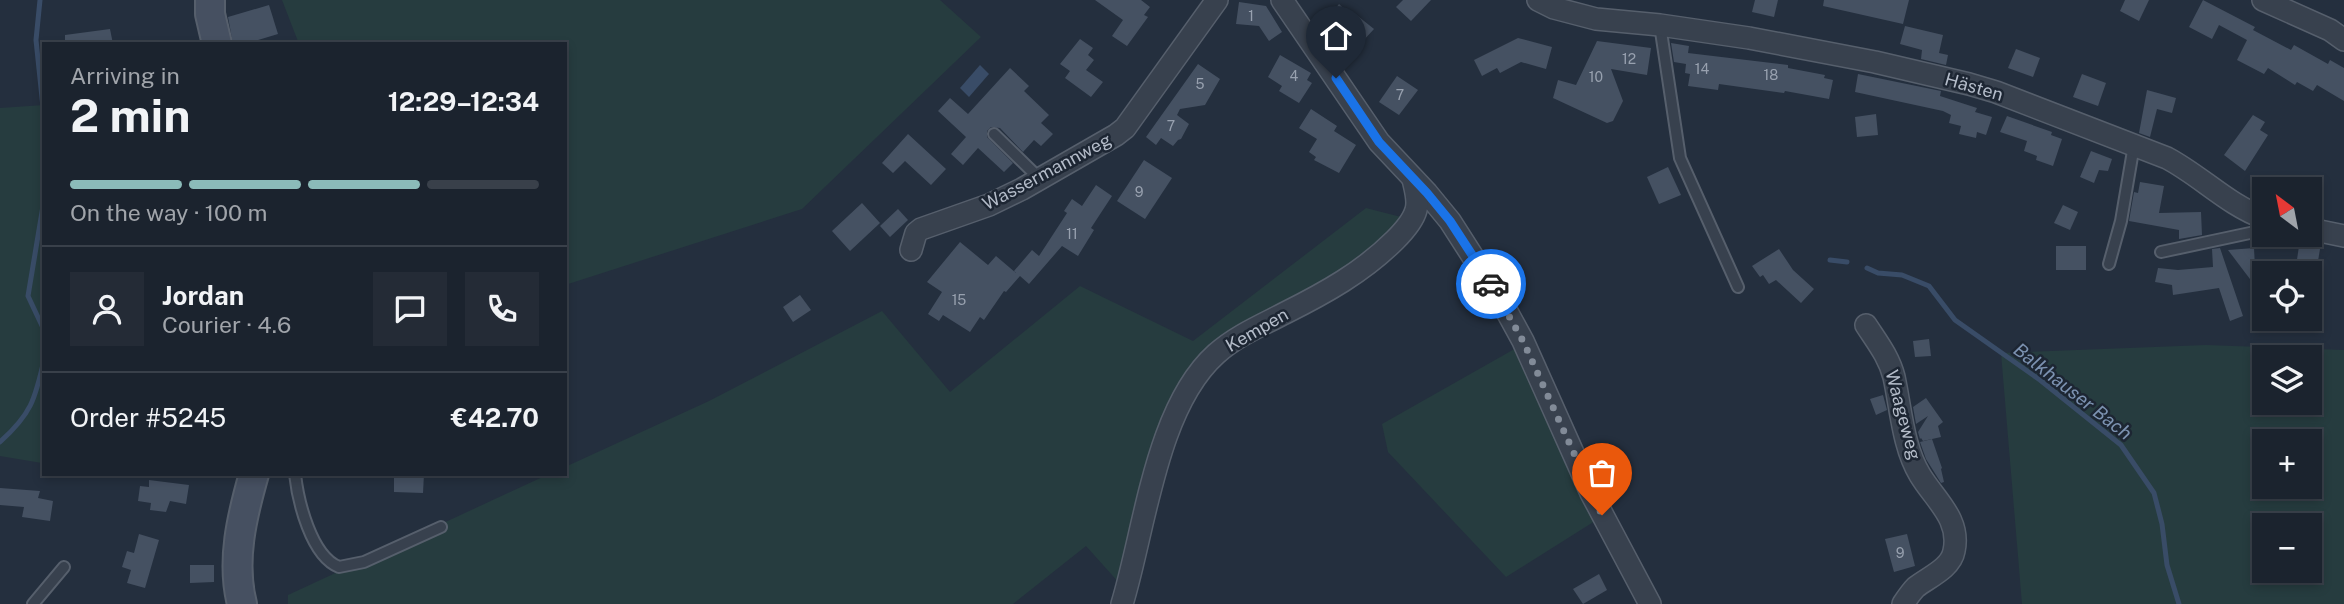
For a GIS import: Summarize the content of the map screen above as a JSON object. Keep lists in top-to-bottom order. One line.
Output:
{"streets":{"street":["Hästen","Wassermannweg","Kempen","Waageweg"]},"water":["Balkhauser Bach"],"house_numbers":["1","12","14","18","4","10","5","7","7","9","11","15","9"],"north":"top left","page":{"heading":["2 min","Arriving in","12:29–12:34"],"panel":["Jordan","Courier · 4.6","Order #5245","€42.70"],"bar":"On the way · 100 m","map_buttons":["+","−"]}}
